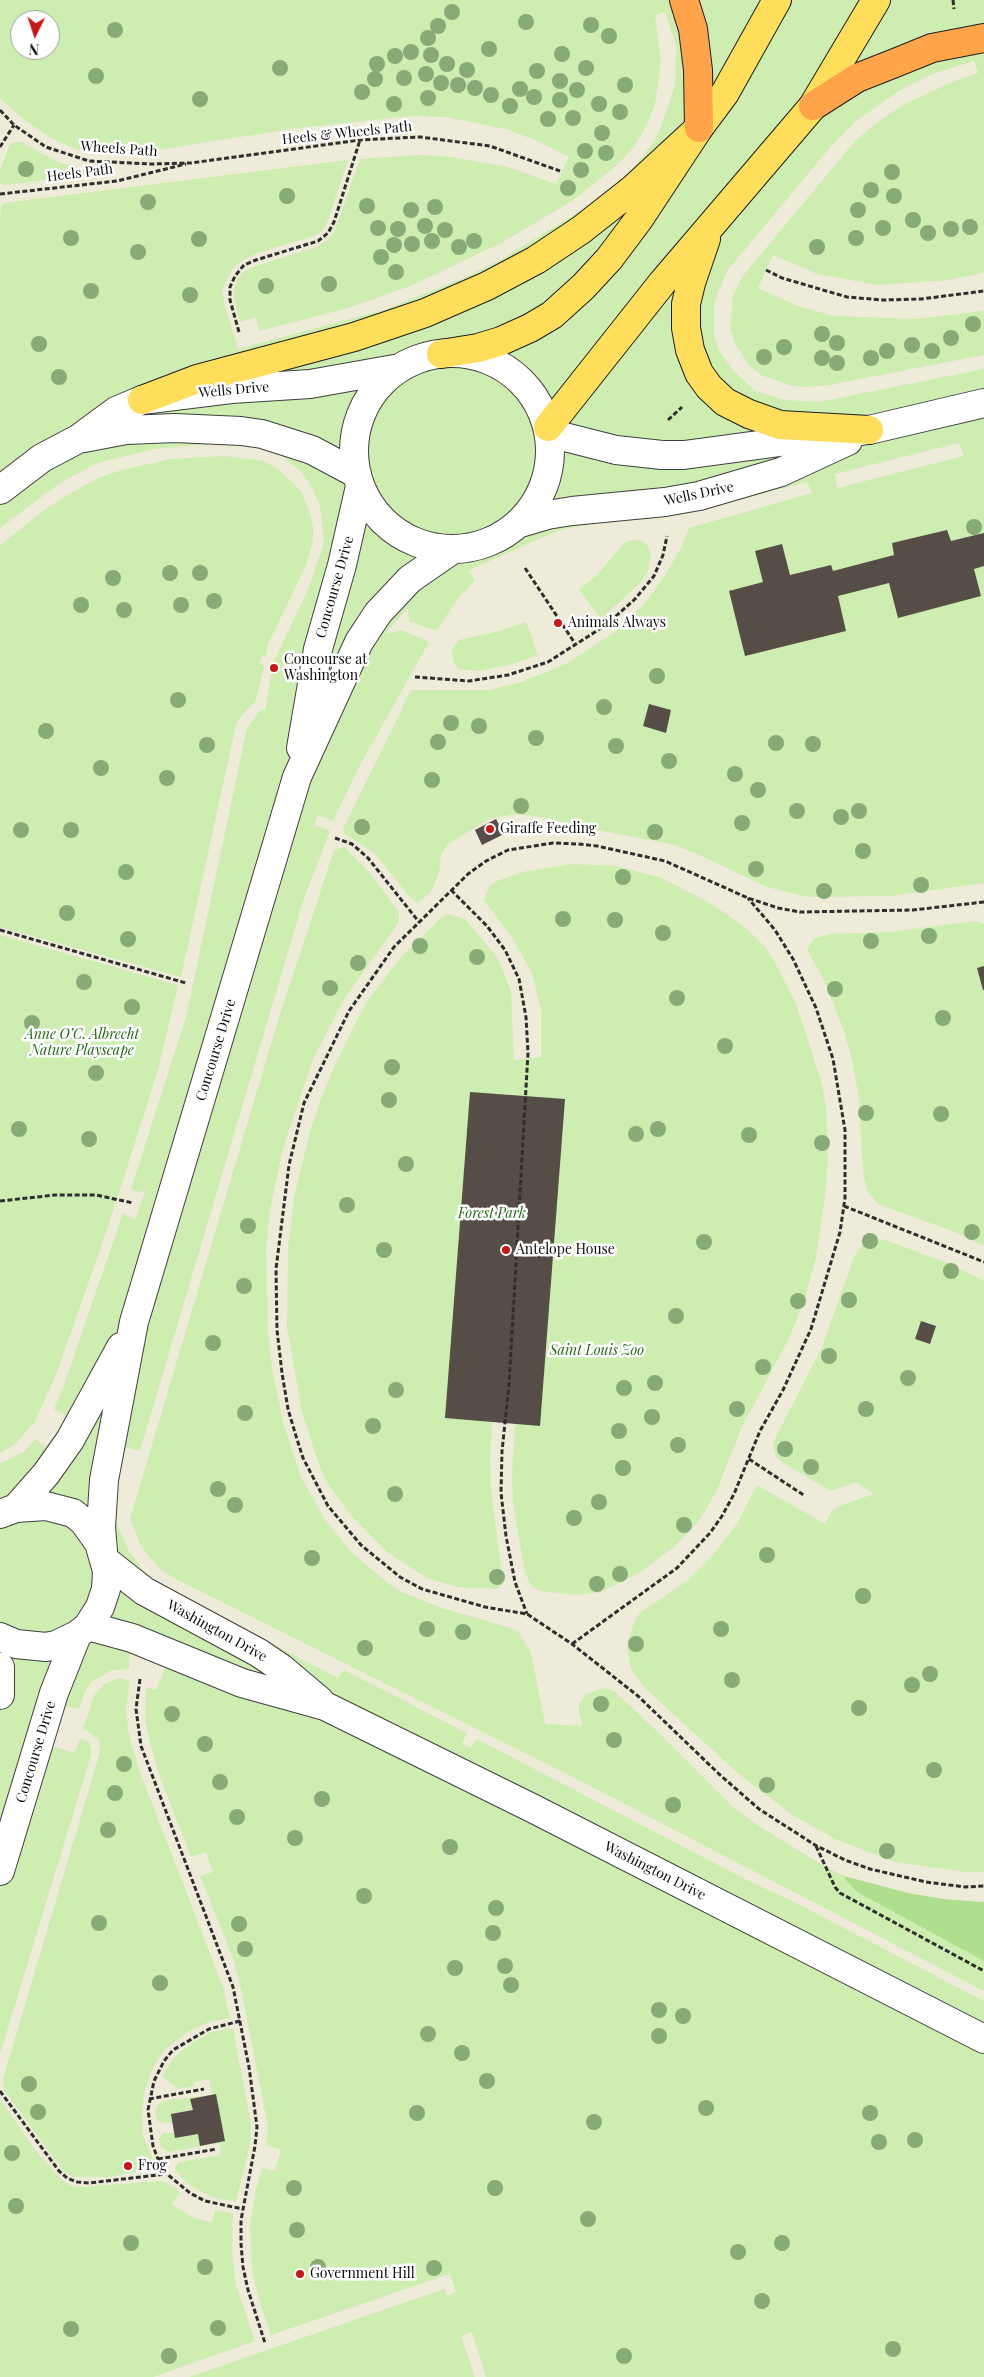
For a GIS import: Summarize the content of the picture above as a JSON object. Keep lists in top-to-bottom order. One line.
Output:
{"streets":{"street":["Wells Drive","Concourse Drive","Washington Drive"],"path":["Heels & Wheels Path","Wheels Path","Heels Path"]},"crossings":[["Heels & Wheels Path","Wheels Path"],["Heels & Wheels Path","Heels Path"],["Wheels Path","Heels Path"],["Wells Drive","Concourse Drive"],["Concourse Drive","Washington Drive"]],"parks":["Anne O’C. Albrecht Nature Playscape","Forest Park","Saint Louis Zoo"],"places":["Animals Always","Concourse at Washington","Giraffe Feeding","Antelope House","Frog","Government Hill"],"north":"bottom"}
